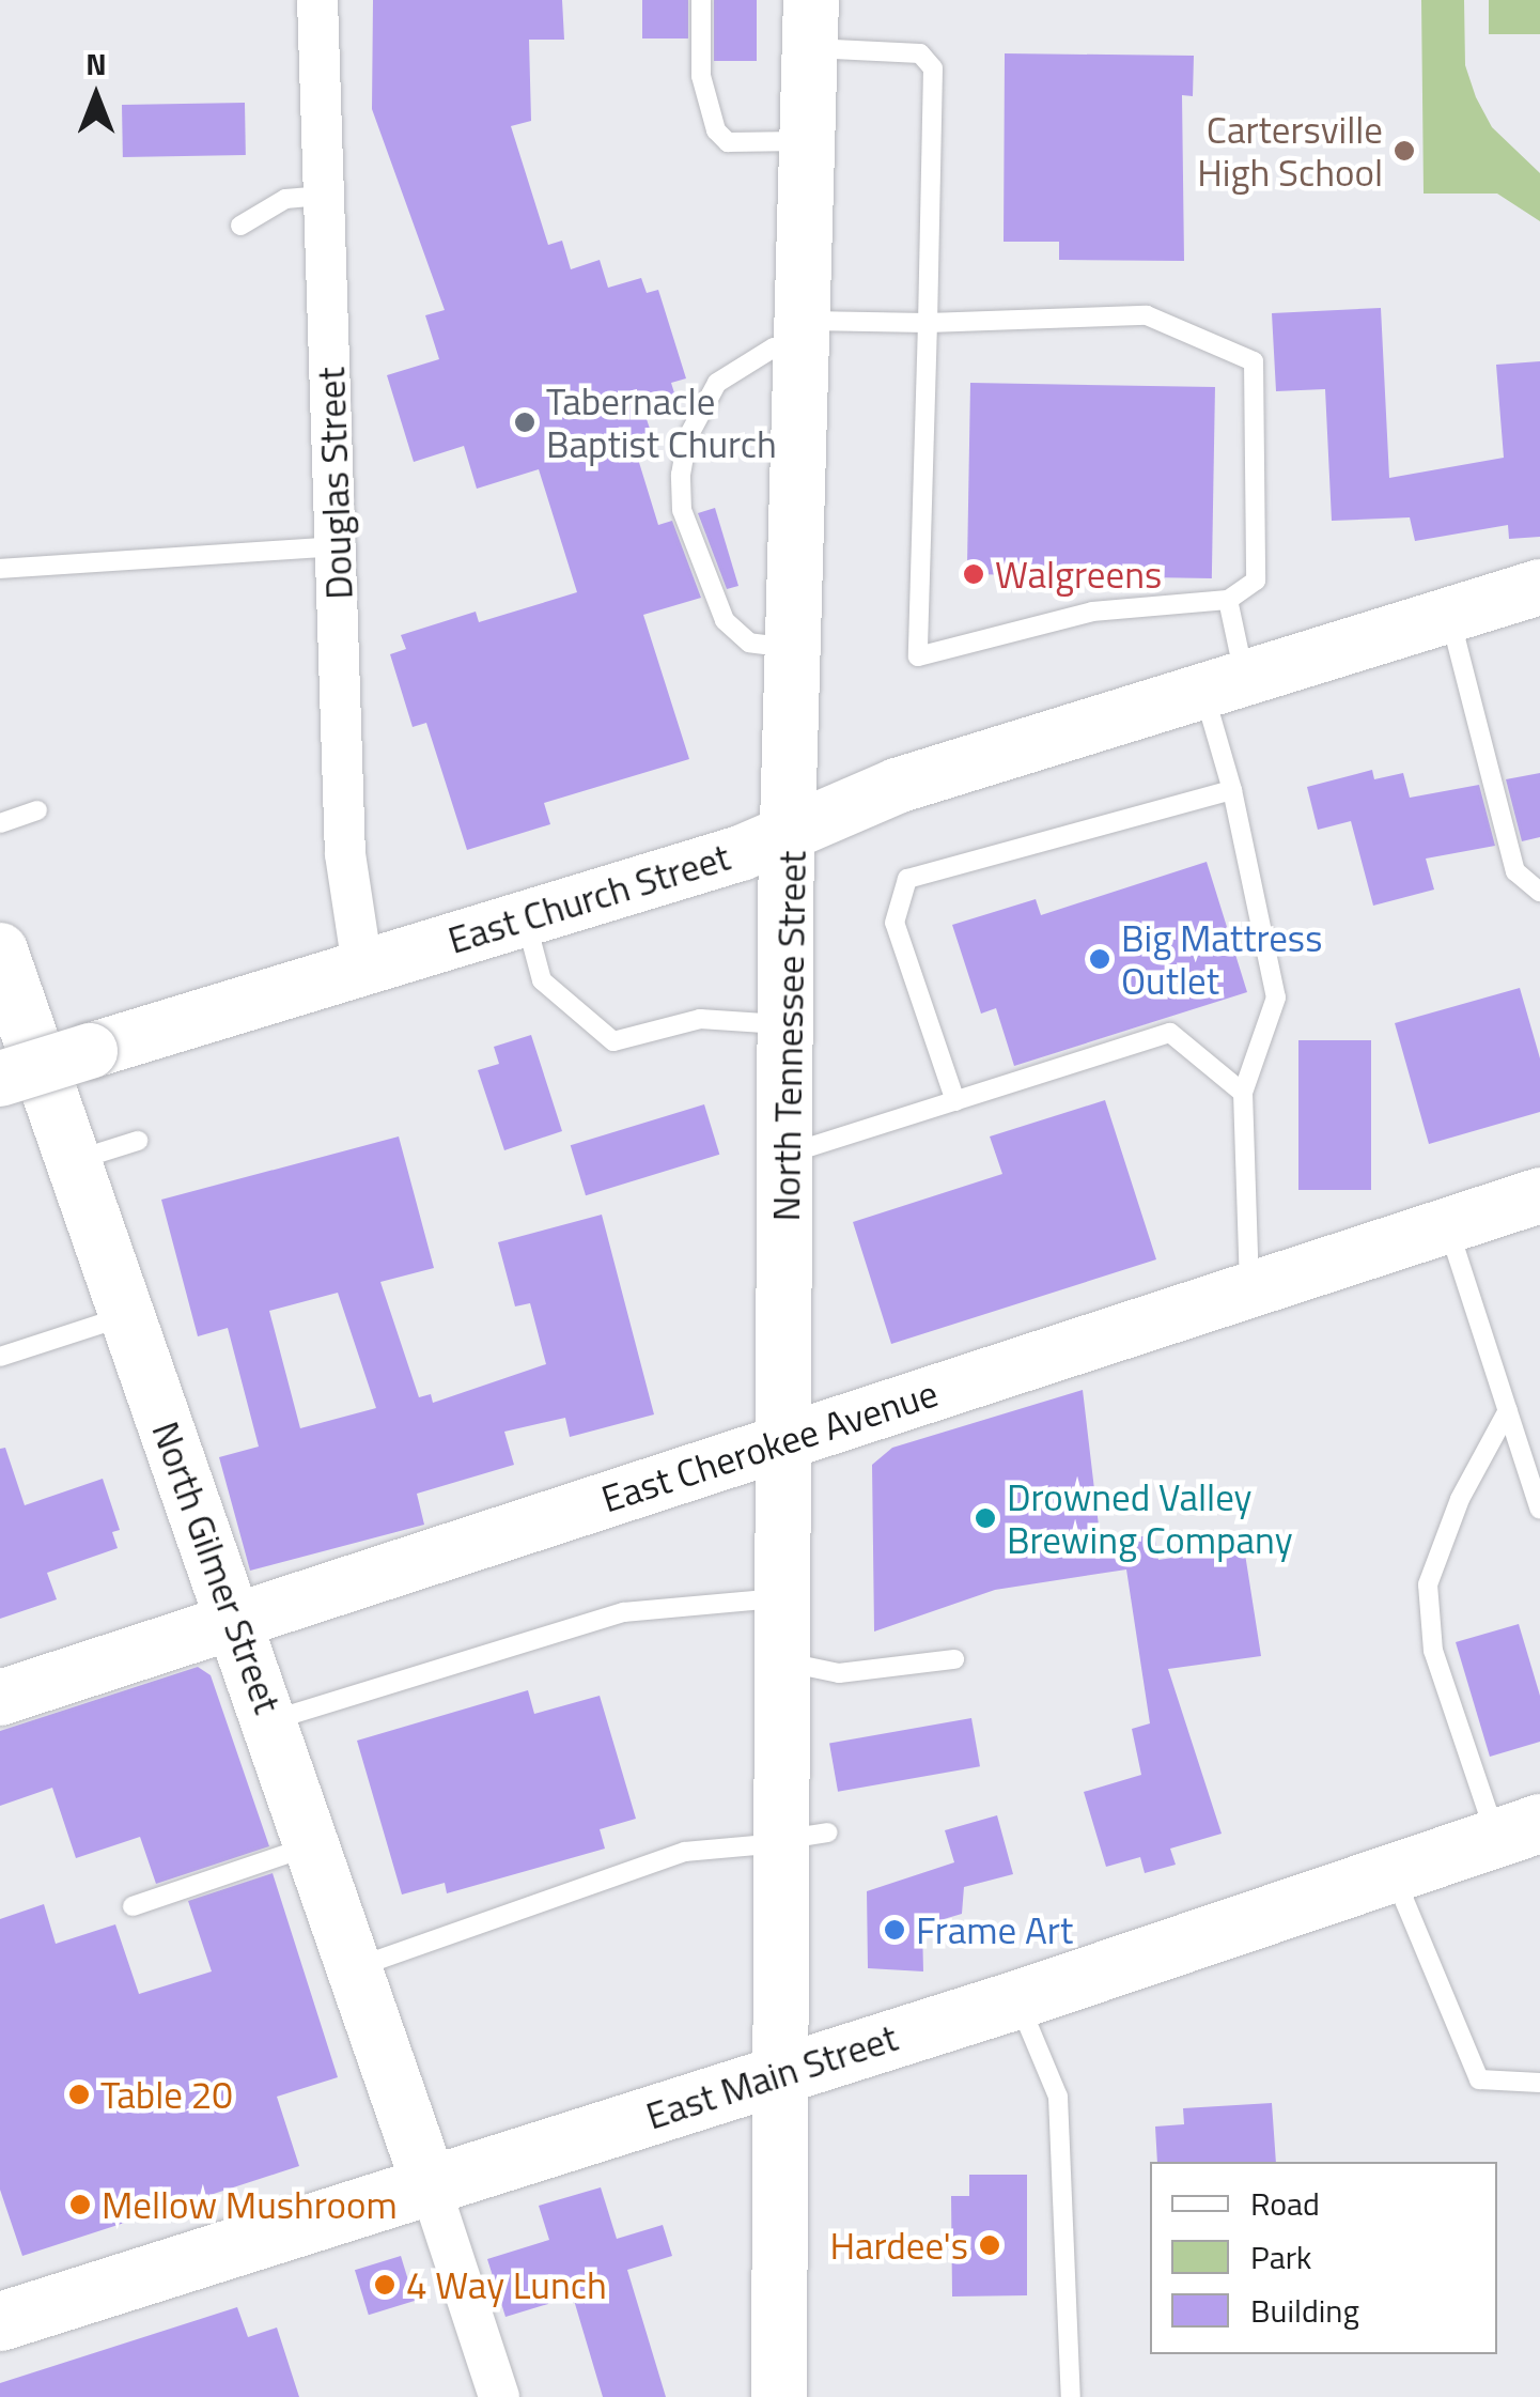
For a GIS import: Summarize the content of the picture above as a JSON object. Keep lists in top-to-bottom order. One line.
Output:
{"streets":{"main road":["East Church Street","North Tennessee Street","East Cherokee Avenue","North Gilmer Street","East Main Street"],"street":["Douglas Street"]},"crossings":[["Douglas Street","East Church Street"],["East Church Street","North Tennessee Street"],["East Church Street","North Gilmer Street"],["North Tennessee Street","East Cherokee Avenue"],["North Tennessee Street","East Main Street"],["East Cherokee Avenue","North Gilmer Street"],["North Gilmer Street","East Main Street"]],"places":["Cartersville High School","Tabernacle Baptist Church","Walgreens","Big Mattress Outlet","Drowned Valley Brewing Company","Frame Art","Table 20","Mellow Mushroom","Hardee's","4 Way Lunch"],"legend":["Road","Park","Building"],"north":"top"}
